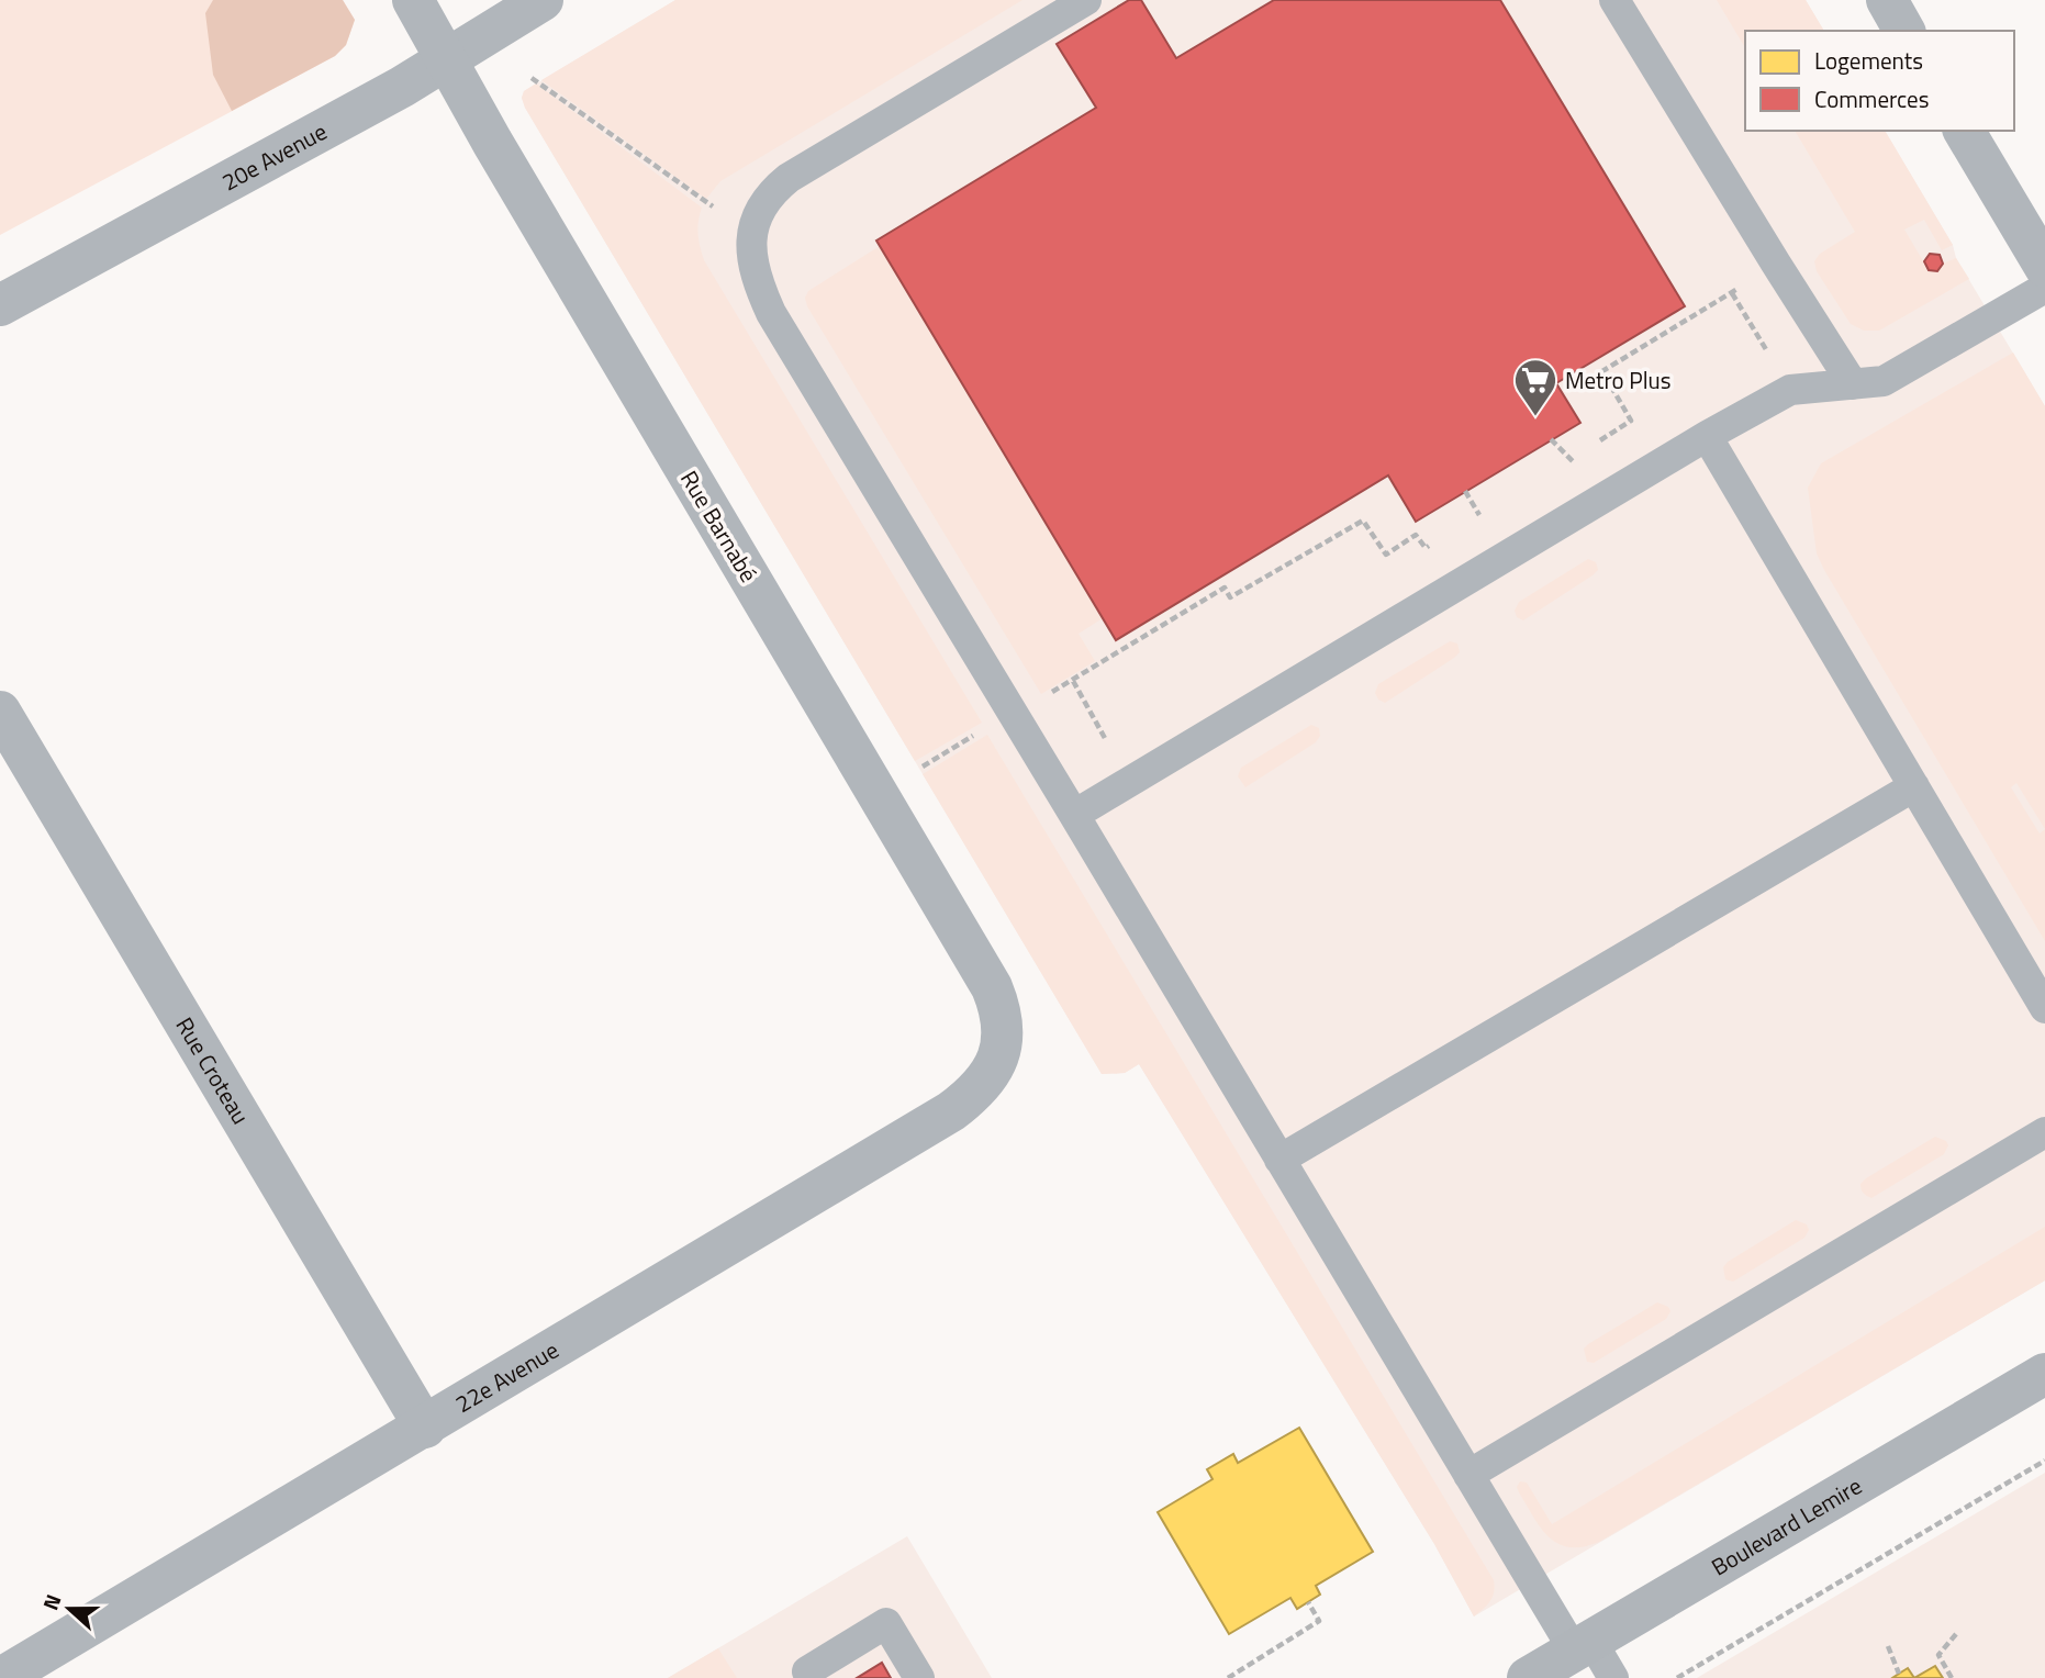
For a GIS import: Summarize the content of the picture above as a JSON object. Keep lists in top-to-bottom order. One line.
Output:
{"streets":{"main road":["Boulevard Lemire"],"street":["20e Avenue","Rue Barnabé","Rue Croteau","22e Avenue"]},"crossings":[["20e Avenue","Rue Barnabé"],["Rue Barnabé","22e Avenue"],["Rue Croteau","22e Avenue"]],"places":{"supermarket":["Metro Plus"]},"legend":["Logements","Commerces"],"north":"left"}
